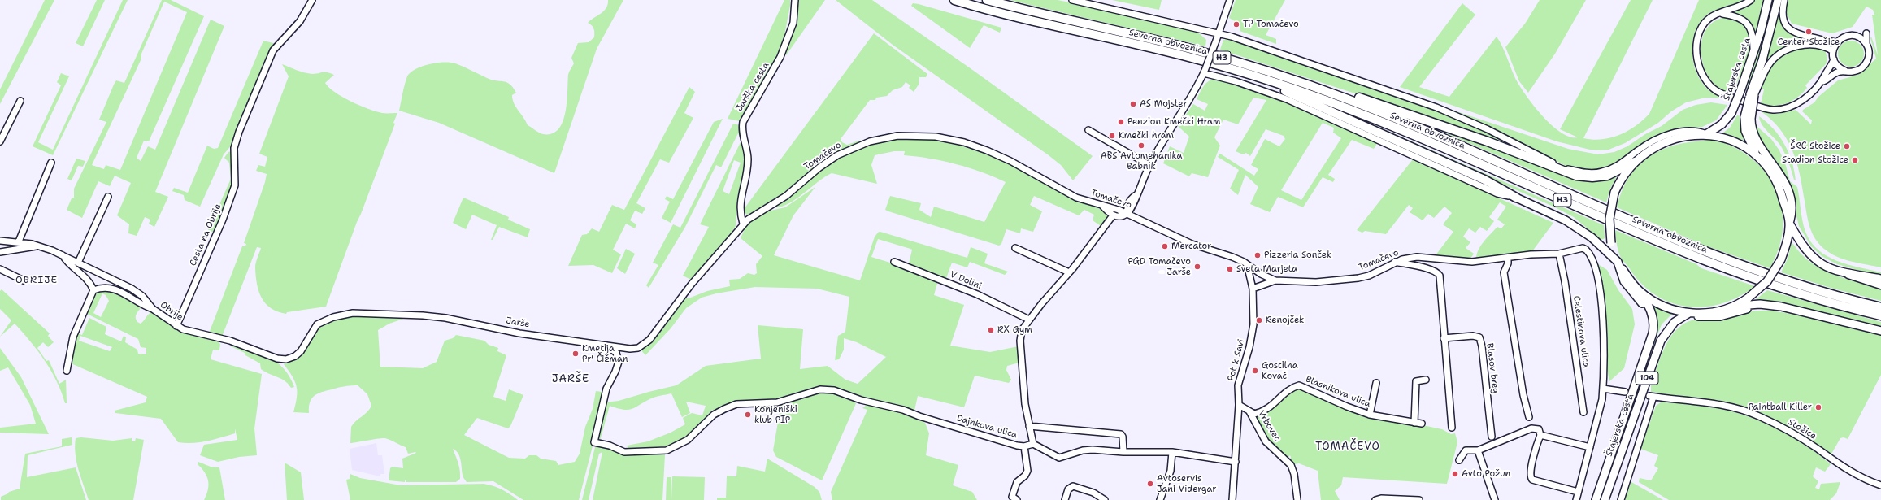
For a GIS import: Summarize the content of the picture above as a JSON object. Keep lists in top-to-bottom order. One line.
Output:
{"streets":{"highway":["Severna obvoznica","H3"],"main road":["Štajerska cesta","104"],"street":["Jarška cesta","Tomačevo","Cesta na Obrije","V Dolini","Obrije","Jarše","Celestinova ulica","Pot k Savi","Blasov breg","Blasnikova ulica","Vrbovec","Dajnkova ulica","Stožice"]},"crossings":[["Jarška cesta","Tomačevo"],["Tomačevo","Jarše"],["Tomačevo","Celestinova ulica"],["Tomačevo","Pot k Savi"],["Cesta na Obrije","Obrije"],["Obrije","Jarše"],["Jarše","Dajnkova ulica"],["Blasnikova ulica","Vrbovec"]],"districts":["OBRIJE","JARŠE","TOMAČEVO"],"places":["TP Tomačevo","Center Stožice","AS Mojster","Penzion Kmečki Hram","Kmečki hram","ABS Avtomehanika Babnik","ŠRC Stožice","Stadion Stožice","Mercator","Pizzeria Sonček","PGD Tomačevo - Jarše","Sveta Marjeta","Renojček","RX Gym","Kmetija Pr' Čižman","Gostilna Kovač","Paintball Killer","Konjeniški klub PIP","Avto Požun","Avtoservis Jani Vidergar"]}
